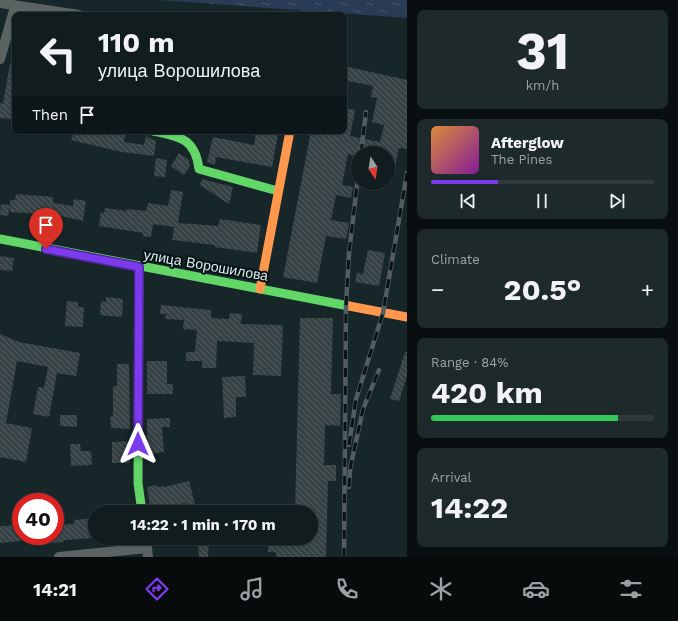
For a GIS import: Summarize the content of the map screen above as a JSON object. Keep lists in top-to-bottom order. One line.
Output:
{"streets":{"street":["улица Ворошилова"]},"north":"bottom","page":{"tile":[["31","km/h"],"Climate",["Range · 84%","420 km"],["Arrival","14:22"]],"turn":["110 m","улица Ворошилова"],"then":"Then","song":["Afterglow","The Pines"],"heat":["−","20.5°","+"],"limit":"40","trip":"14:22 · 1 min · 170 m","tabs":"14:21"}}
